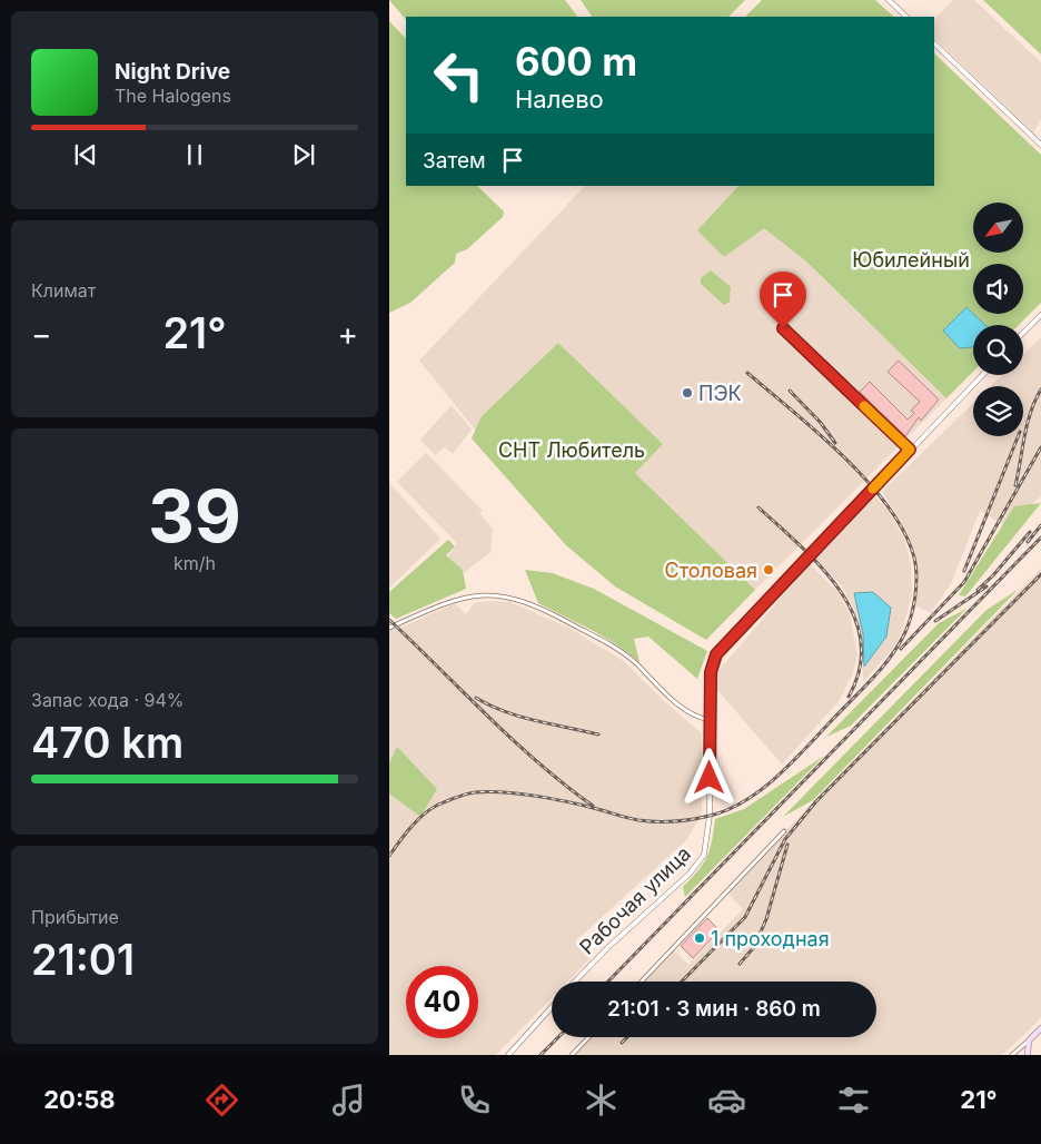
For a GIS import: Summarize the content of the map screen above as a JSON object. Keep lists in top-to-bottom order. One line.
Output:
{"streets":{"street":["Рабочая улица"]},"parks":["Юбилейный","СНТ Любитель"],"places":["ПЭК","Столовая","1 проходная"],"north":"bottom left","page":{"turn":["600 m","Налево"],"song":["Night Drive","The Halogens"],"then":"Затем","tile":["Климат",["39","km/h"],["Запас хода · 94%","470 km"],["Прибытие","21:01"]],"heat":["−","21°","+"],"limit":"40","trip":"21:01 · 3 мин · 860 m","tabs":["20:58","21°"]}}
